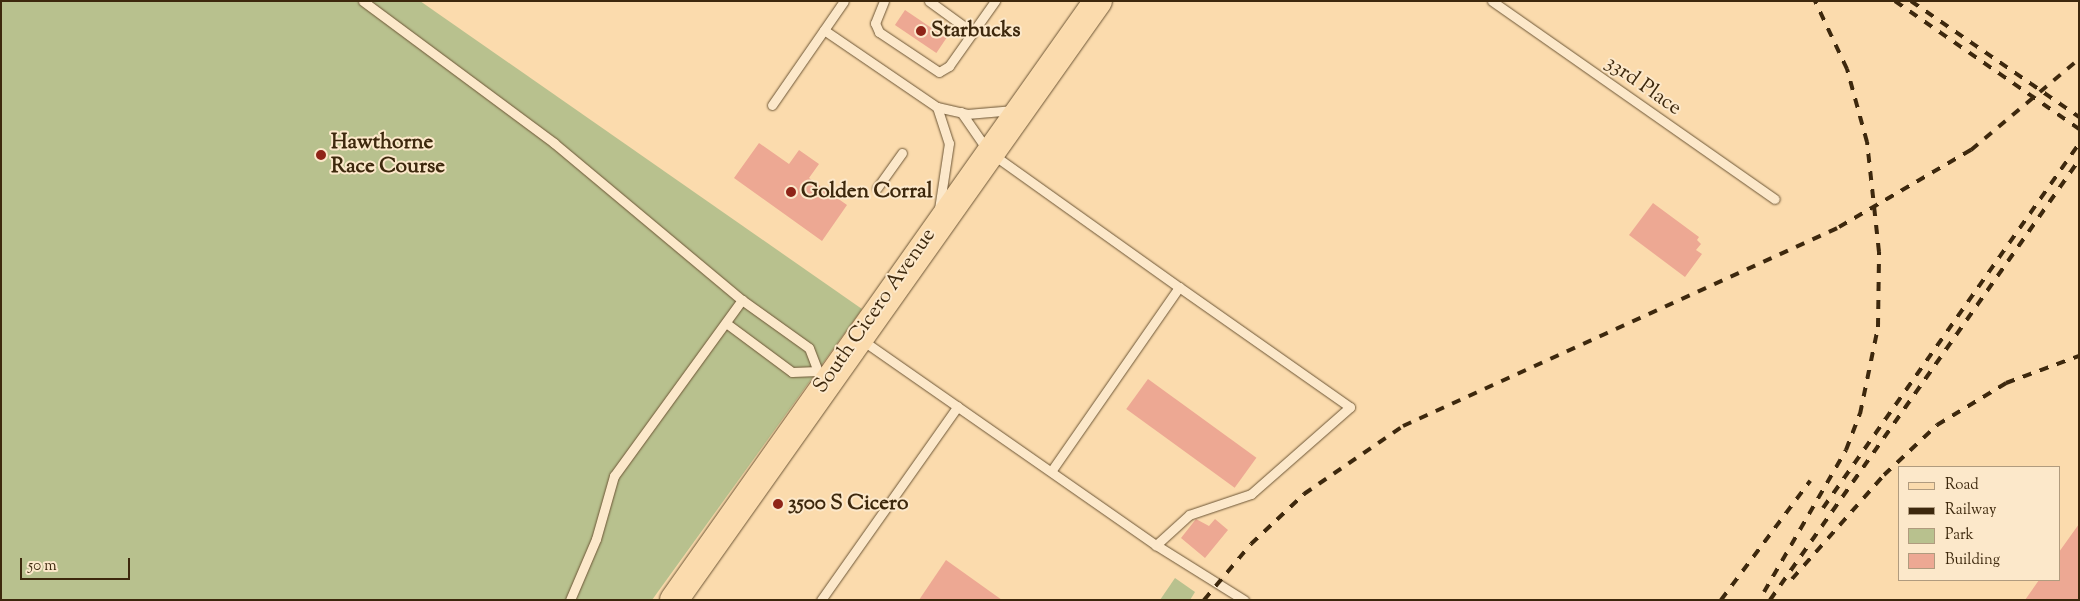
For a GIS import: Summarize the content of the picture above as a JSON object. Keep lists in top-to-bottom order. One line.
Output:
{"streets":{"main road":["South Cicero Avenue"],"lane":["33rd Place"]},"places":["Starbucks","Hawthorne Race Course","Golden Corral","3500 S Cicero"],"legend":["Road","Railway","Park","Building"],"scale_bar":"50 m"}
